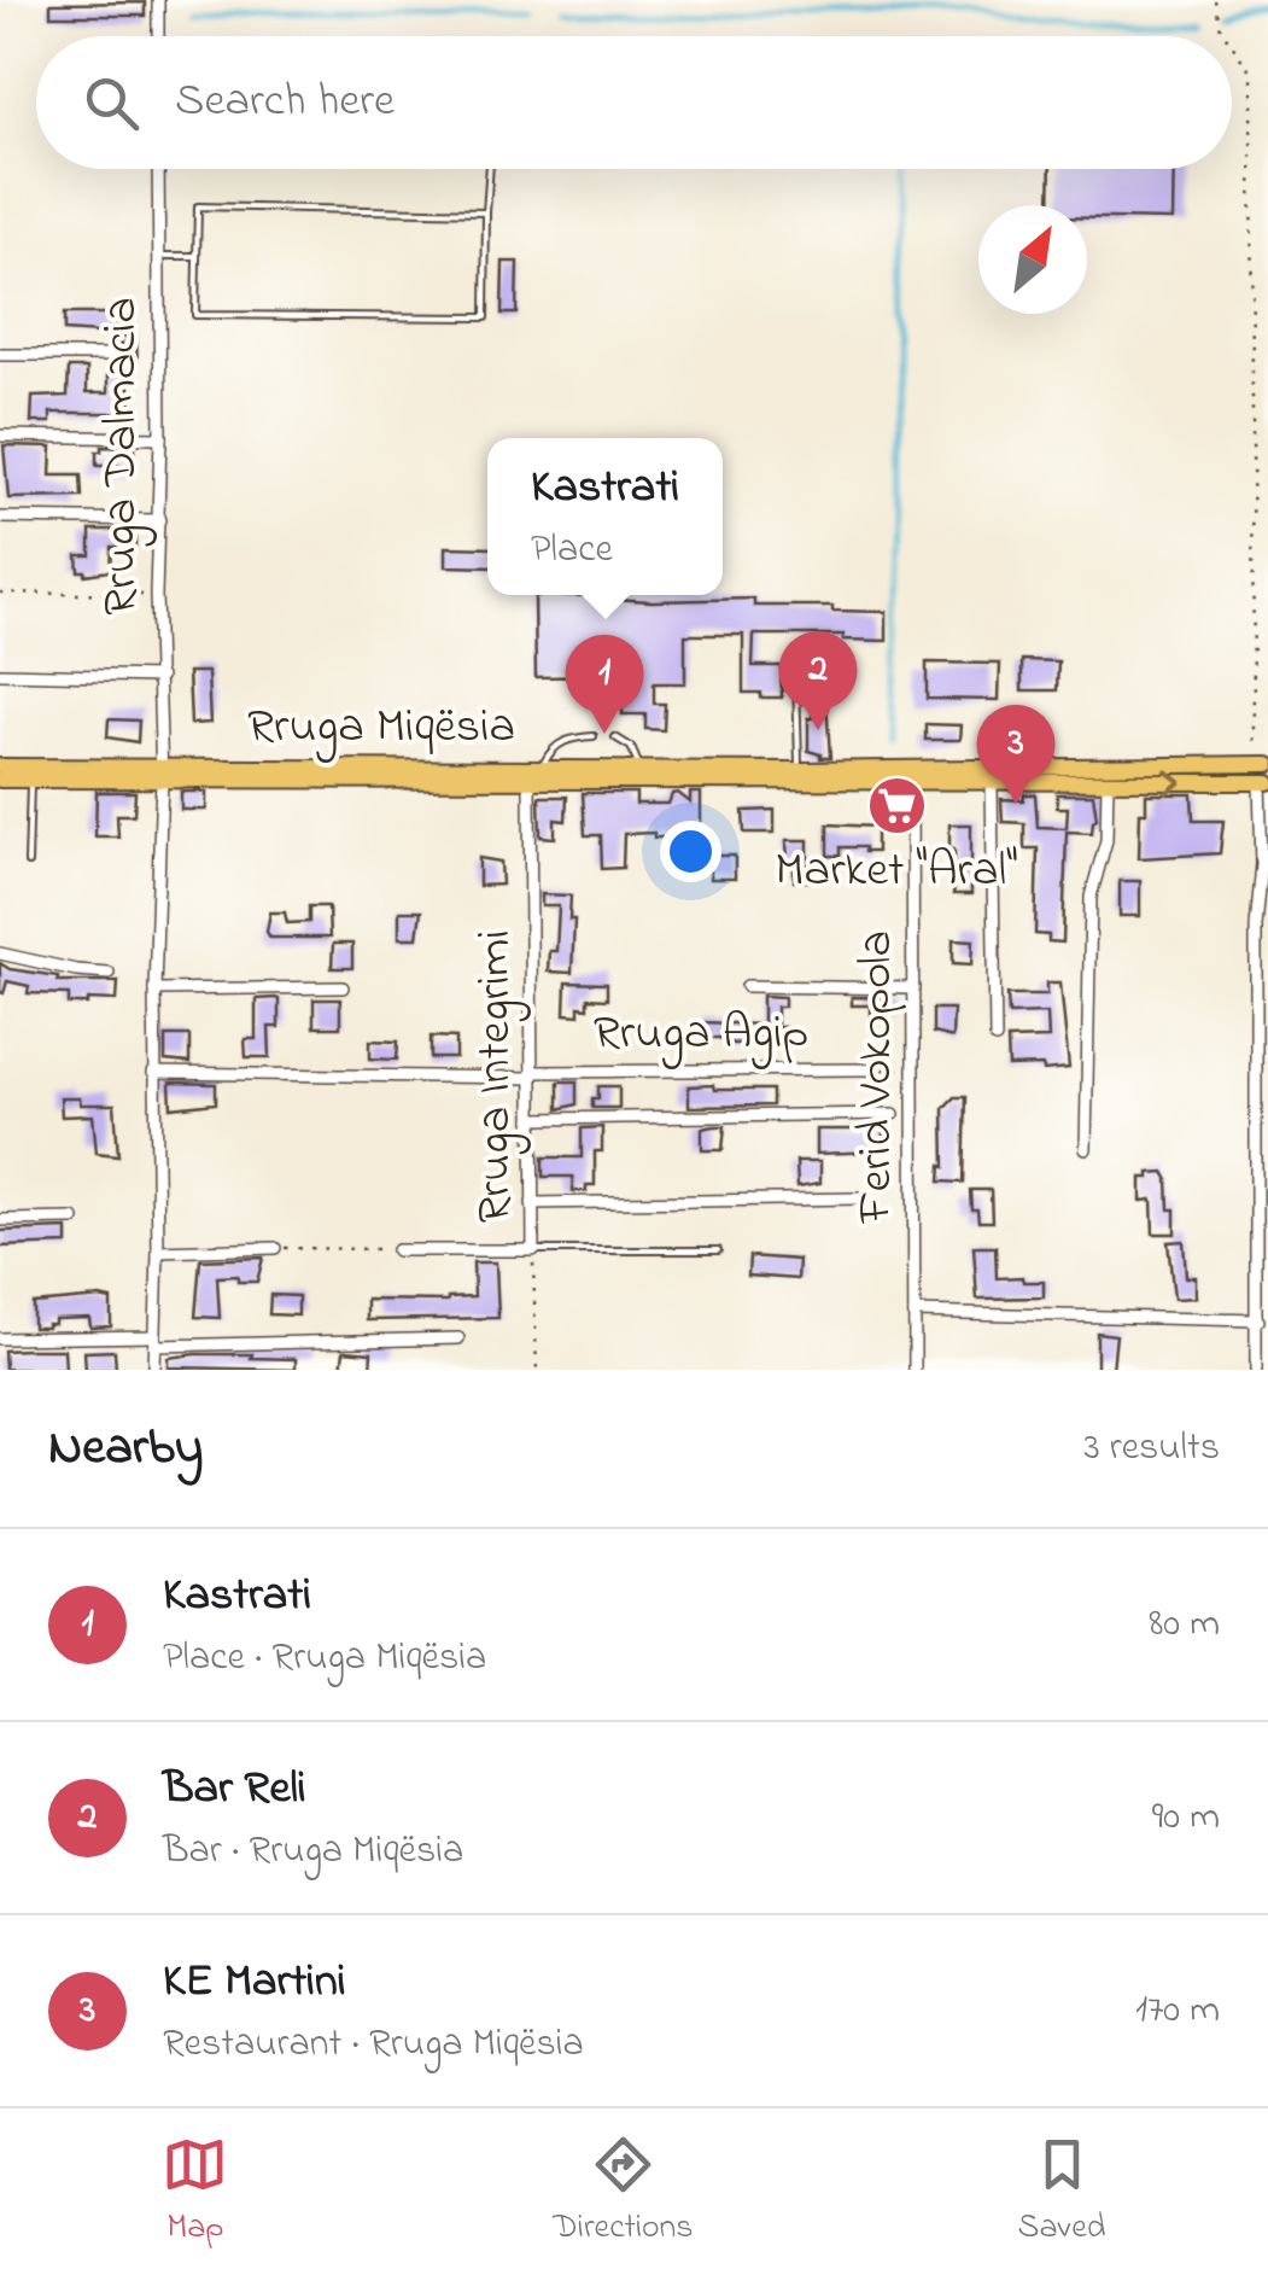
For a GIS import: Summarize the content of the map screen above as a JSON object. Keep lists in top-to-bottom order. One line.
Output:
{"streets":{"main road":["Rruga Miqësia"],"street":["Rruga Dalmacia","Rruga Agip","Rruga Integrimi","Ferid Vokopola"]},"crossings":[["Rruga Dalmacia","Rruga Miqësia"],["Rruga Dalmacia","Rruga Agip"],["Rruga Miqësia","Rruga Integrimi"],["Rruga Miqësia","Ferid Vokopola"],["Rruga Agip","Rruga Integrimi"]],"places":{"supermarket":["Market \"Aral\""]},"north":"top right","page":{"search":"Search here","popup":["Kastrati","Place"],"pins":["2","1","3"],"heading":["Nearby","3 results"],"list":[{"mark":"1","name":"Kastrati","note":"Place · Rruga Miqësia","value":"80 m"},{"mark":"2","name":"Bar Reli","note":"Bar · Rruga Miqësia","value":"90 m"},{"mark":"3","name":"KE Martini","note":"Restaurant · Rruga Miqësia","value":"170 m"}],"nav":["Map","Directions","Saved"]}}
